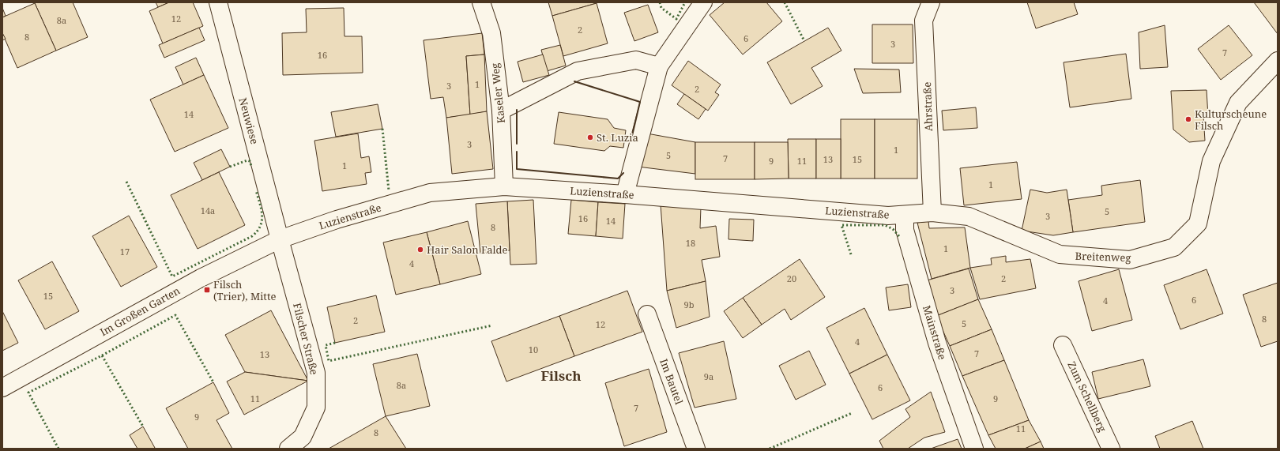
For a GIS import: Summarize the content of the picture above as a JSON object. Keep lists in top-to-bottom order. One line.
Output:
{"streets":{"street":["Kaseler Weg","Ahrstraße","Neuwiese","Luzienstraße","Breitenweg","Im Großen Garten","Mainstraße","Filscher Straße","Im Bautel","Zum Schellberg"]},"crossings":[["Kaseler Weg","Luzienstraße"],["Ahrstraße","Luzienstraße"],["Ahrstraße","Breitenweg"],["Neuwiese","Luzienstraße"],["Neuwiese","Im Großen Garten"],["Neuwiese","Filscher Straße"],["Luzienstraße","Breitenweg"],["Luzienstraße","Im Großen Garten"],["Luzienstraße","Mainstraße"],["Luzienstraße","Filscher Straße"],["Im Großen Garten","Filscher Straße"]],"districts":["Filsch"],"places":{"other":["Kulturscheune Filsch","St. Luzia","Hair Salon Falde"],"transit":["Filsch (Trier), Mitte"]},"house_numbers":["12","8a","2","8","6","3","7","16","1","3","2","14","3","1","5","7","13","15","9","11","1","1","14a","5","3","16","14","8","18","1","17","4","20","2","3","15","6","4","9b","8","2","5","12","4","10","7","13","9a","8a","6","11","9","7","9","11","8"]}
